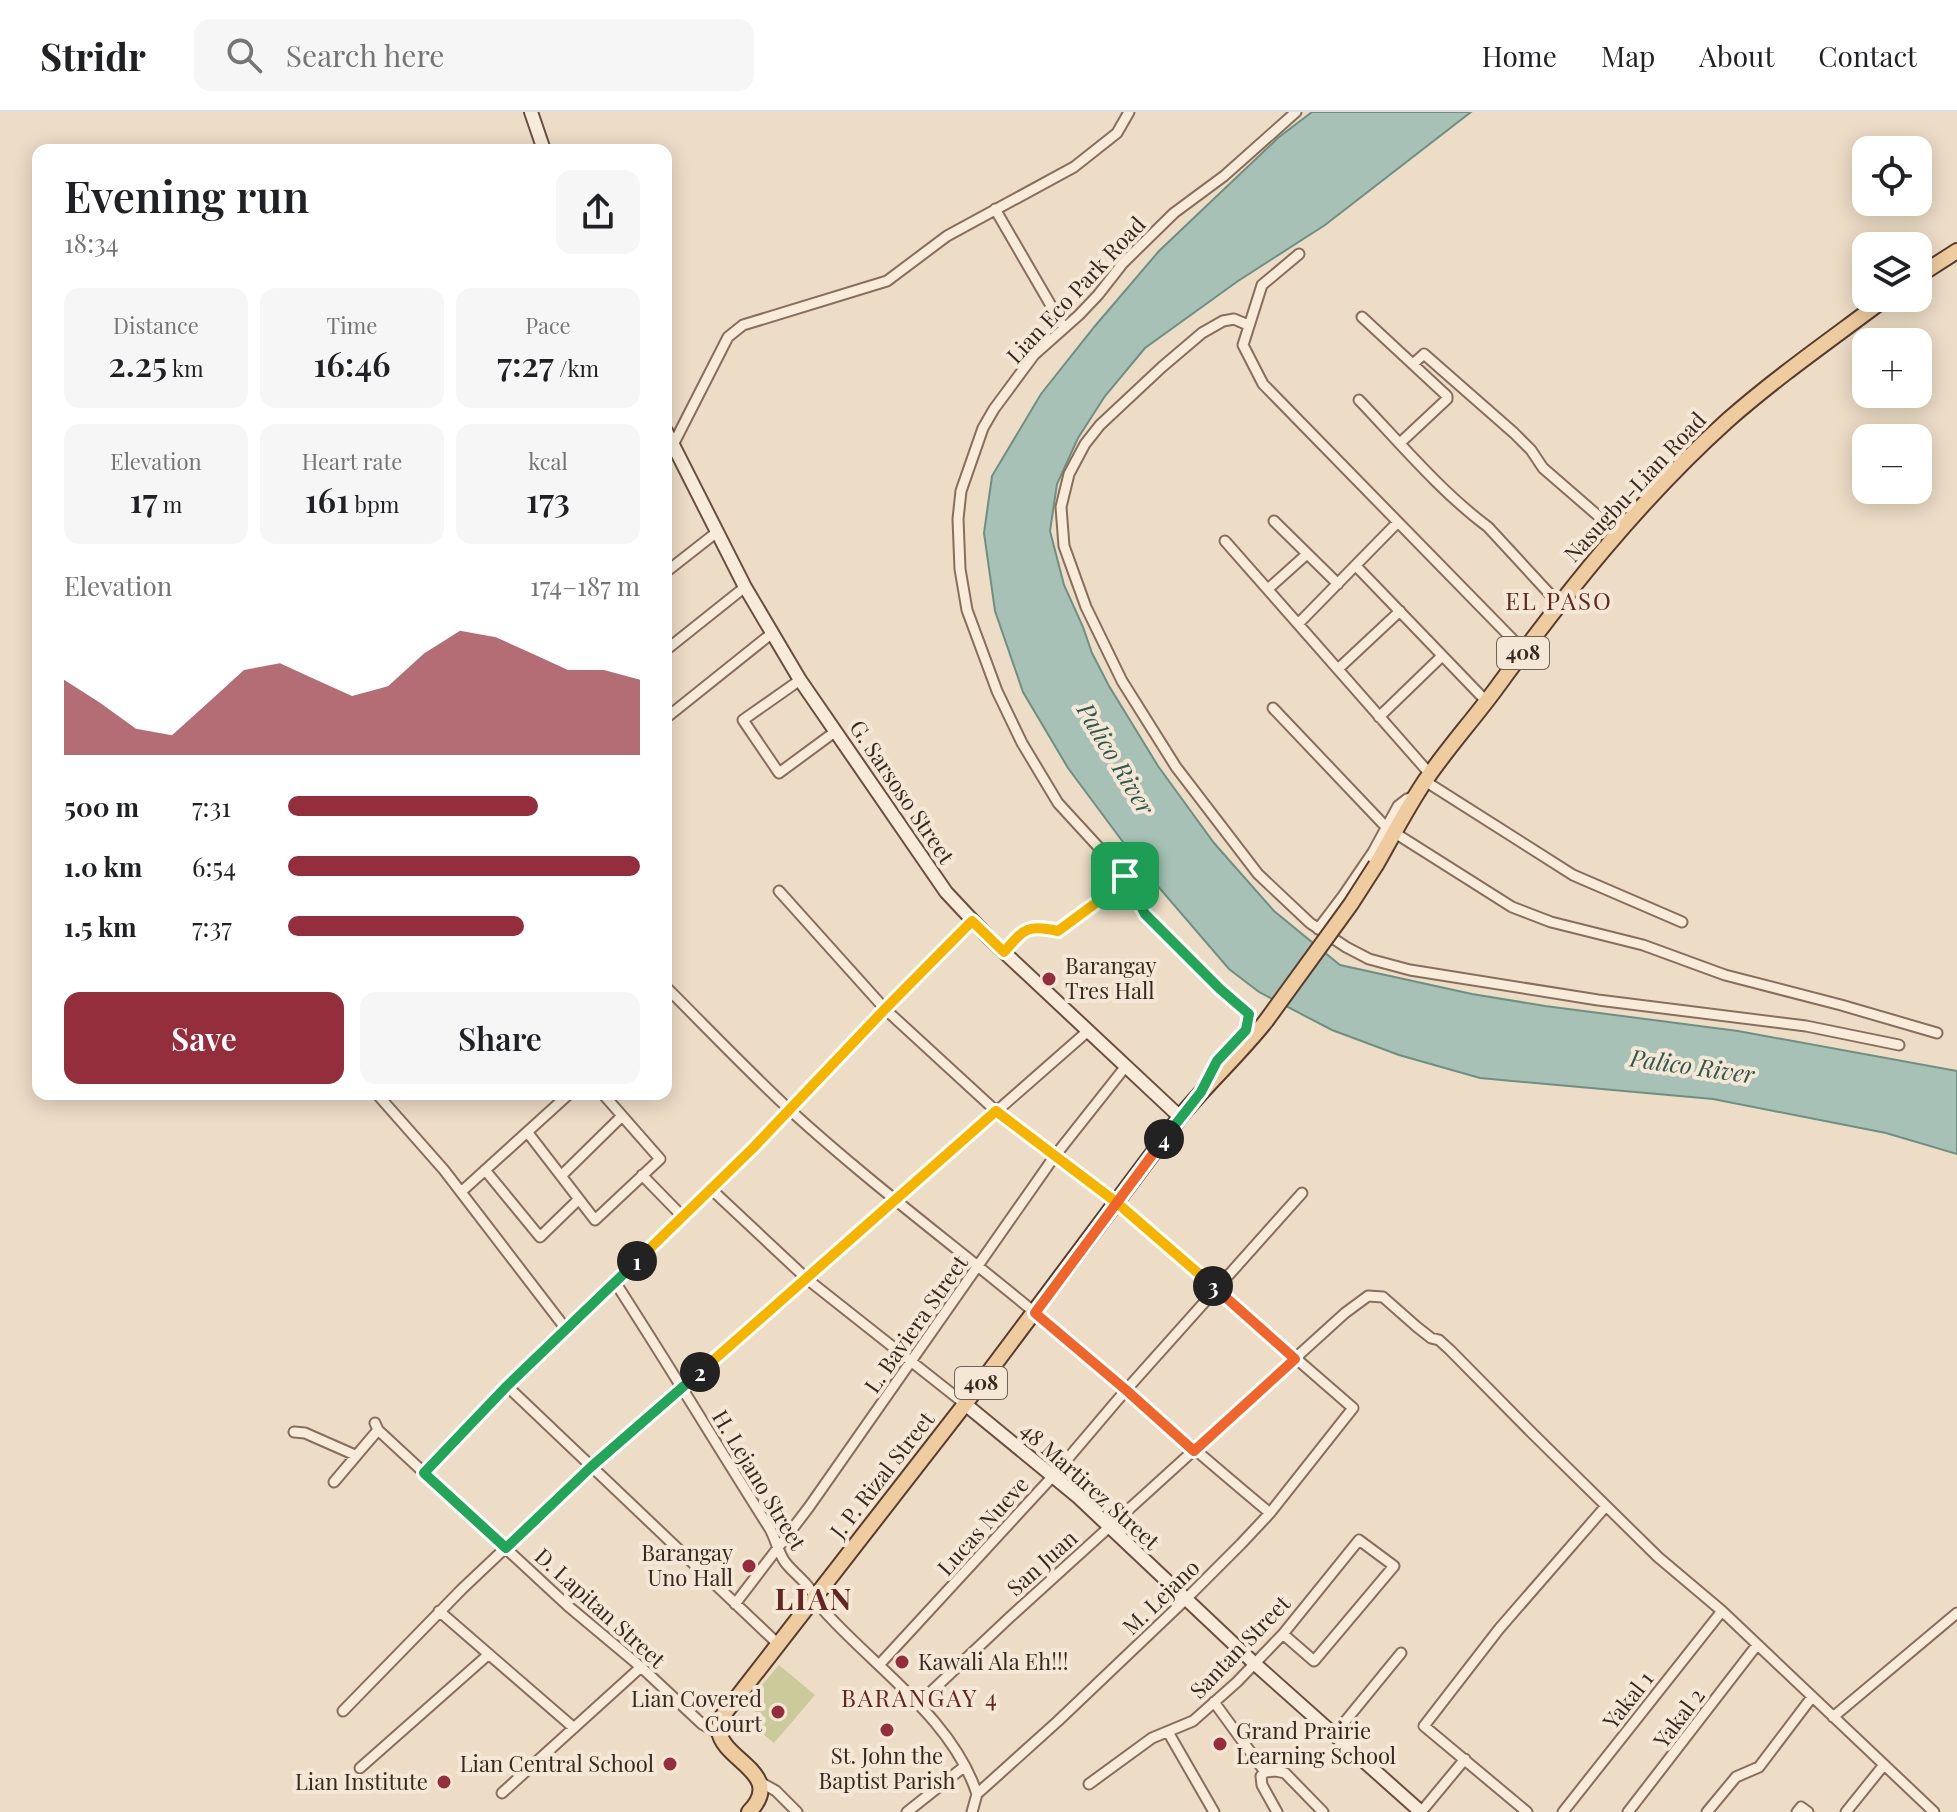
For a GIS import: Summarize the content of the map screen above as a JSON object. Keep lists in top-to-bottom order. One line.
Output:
{"streets":{"main road":["Nasugbu-Lian Road","408","J. P. Rizal Street"],"street":["Lian Eco Park Road","G. Sarsoso Street","L. Baviera Street","H. Lejano Street","48 Martirez Street","Lucas Nueve","San Juan","M. Lejano","D. Lapitan Street","Santan Street","Yakal 1","Yakal 2"]},"crossings":[["Lian Eco Park Road","J. P. Rizal Street"],["Nasugbu-Lian Road","J. P. Rizal Street"],["G. Sarsoso Street","L. Baviera Street"],["G. Sarsoso Street","J. P. Rizal Street"],["L. Baviera Street","H. Lejano Street"],["L. Baviera Street","48 Martirez Street"],["J. P. Rizal Street","H. Lejano Street"],["J. P. Rizal Street","48 Martirez Street"],["J. P. Rizal Street","D. Lapitan Street"],["H. Lejano Street","Lucas Nueve"],["H. Lejano Street","San Juan"],["H. Lejano Street","M. Lejano"],["48 Martirez Street","Lucas Nueve"],["48 Martirez Street","San Juan"],["48 Martirez Street","M. Lejano"],["48 Martirez Street","Santan Street"],["San Juan","M. Lejano"],["San Juan","Yakal 1"],["San Juan","Yakal 2"]],"districts":["EL PASO","LIAN","BARANGAY 4"],"water":["Palico River"],"places":["Barangay Tres Hall","Barangay Uno Hall","Kawali Ala Eh!!!","Lian Covered Court","St. John the Baptist Parish","Grand Prairie Learning School","Lian Central School","Lian Institute"],"page":{"header":"Stridr","search":"Search here","nav":["Home","Map","About","Contact"],"map_buttons":["+","−"],"heading":["Evening run","18:34"],"stats":[["Distance","2.25 km"],["Time","16:46"],["Pace","7:27 /km"],["Elevation","17 m"],["Heart rate","161 bpm"],["kcal","173"]],"chart":["Elevation","174–187 m"],"list":[{"name":"500 m","note":"7:31"},{"name":"1.0 km","note":"6:54"},{"name":"1.5 km","note":"7:37"}],"buttons":["Save","Share"],"pins":["4","1","3","2"]}}
